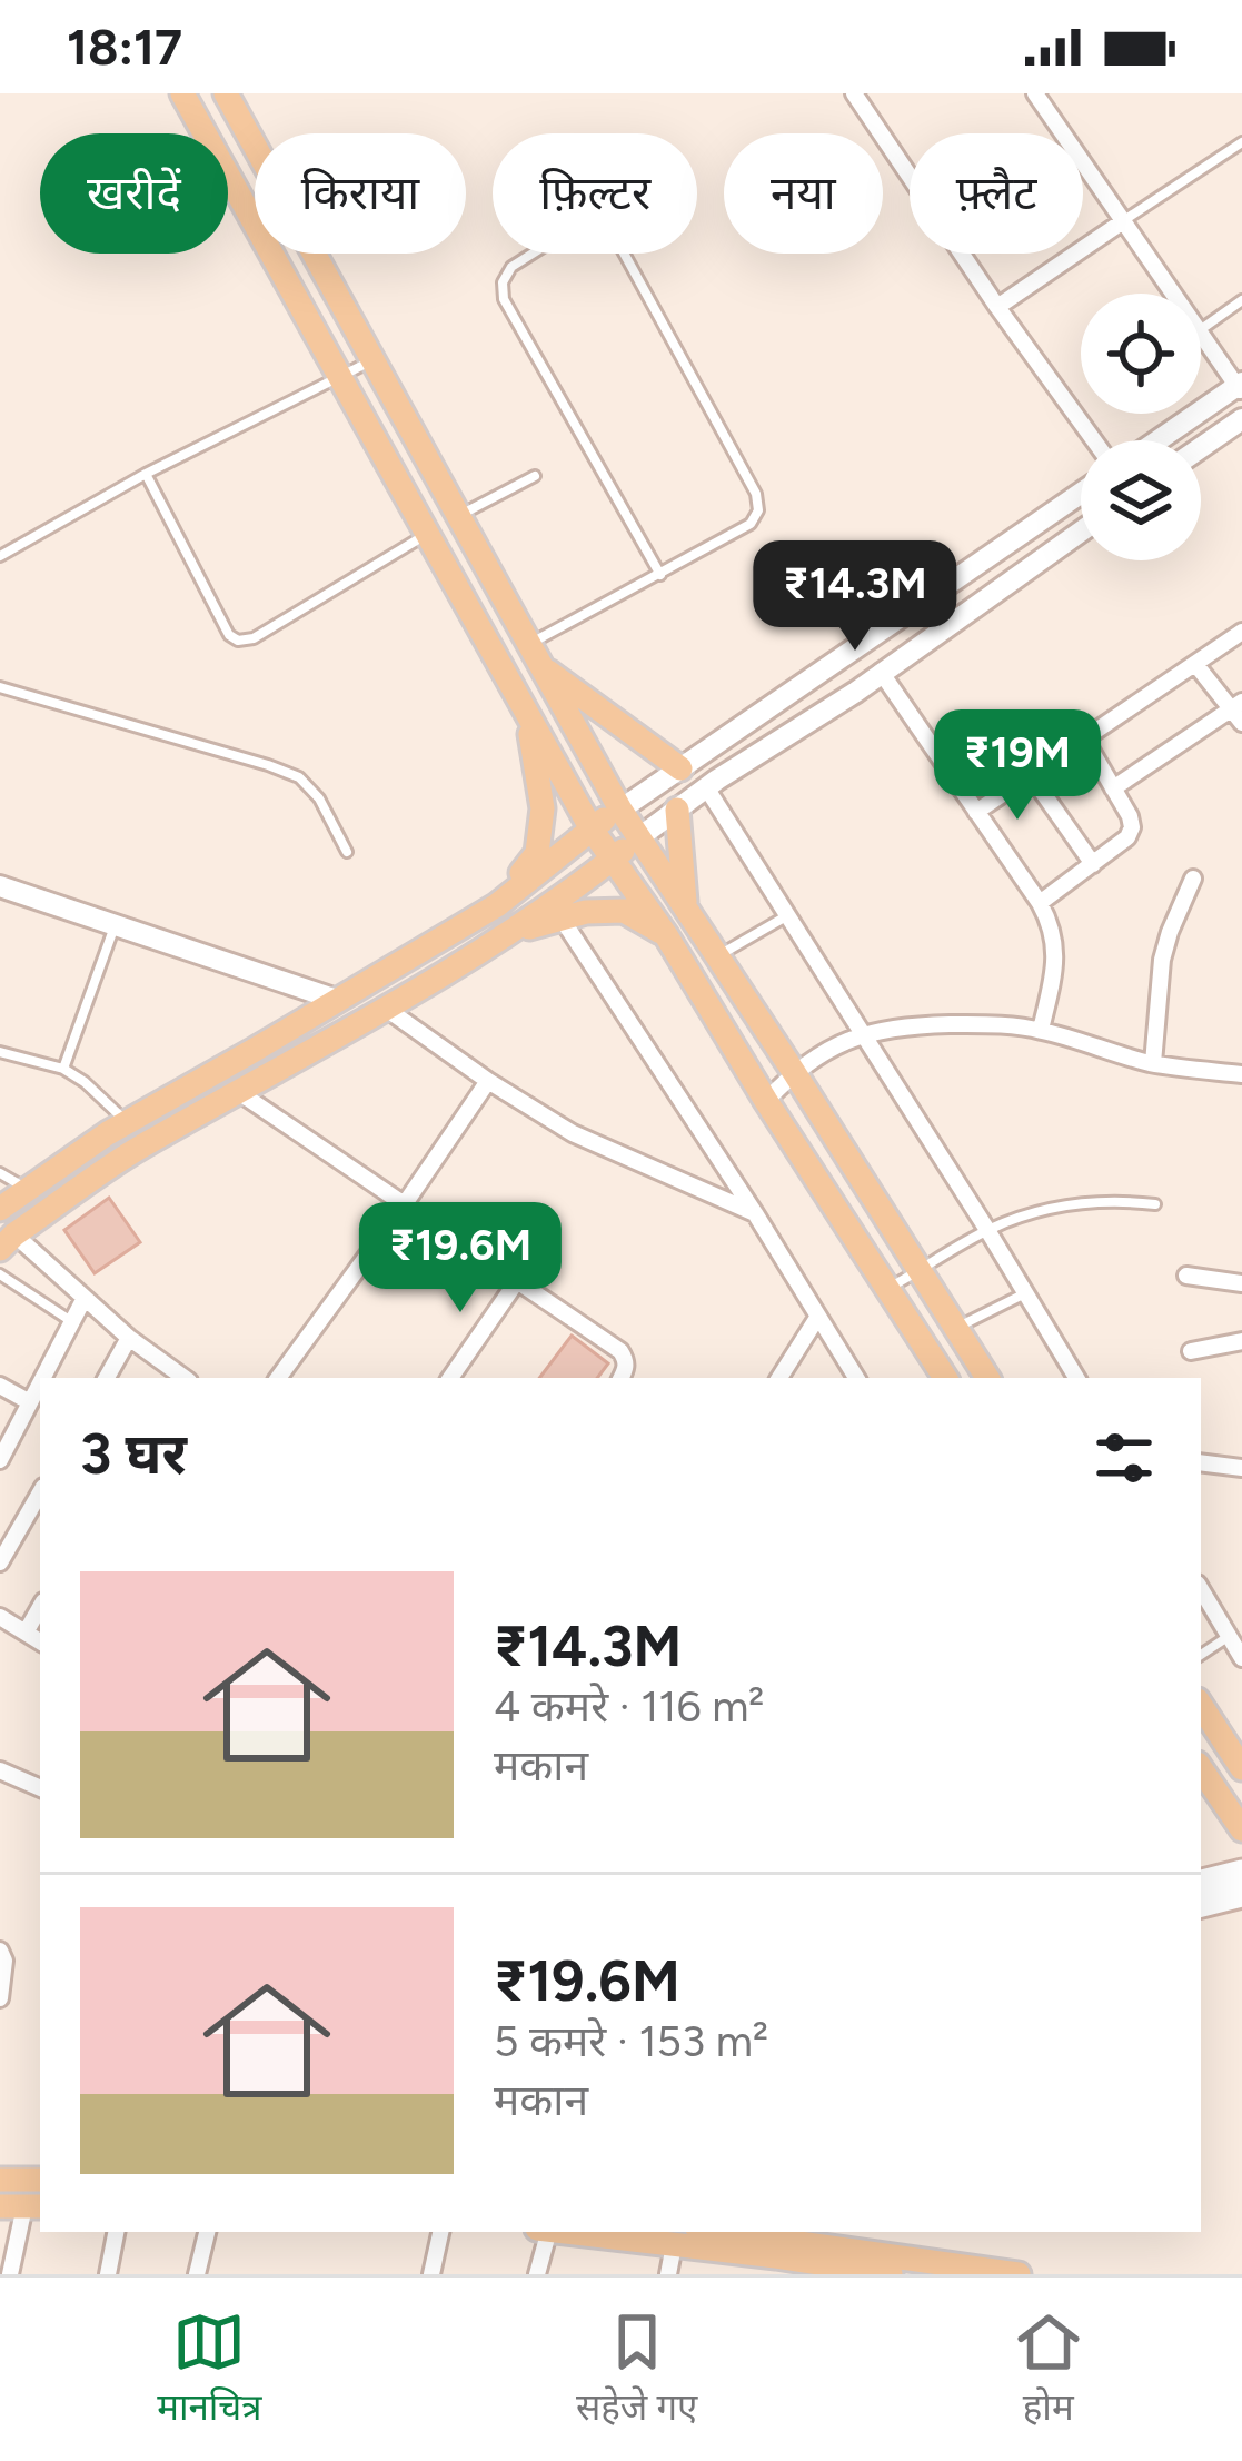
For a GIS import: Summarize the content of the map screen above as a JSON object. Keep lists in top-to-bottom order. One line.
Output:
{"page":{"status":"18:17","chip":["खरीदें","किराया","फ़िल्टर","नया","फ़्लैट"],"price":["₹14.3M","₹19M","₹19.6M"],"heading":"3 घर","list":[{"name":"₹14.3M","note":"4 कमरे · 116 m² · मकान"},{"name":"₹19.6M","note":"5 कमरे · 153 m² · मकान"}],"tabs":["मानचित्र","सहेजे गए","होम"]}}
